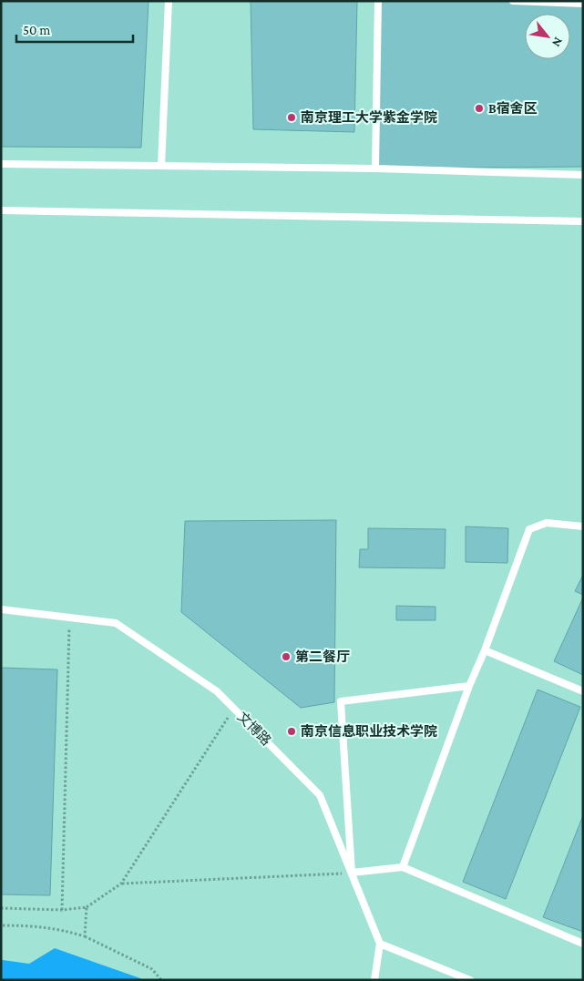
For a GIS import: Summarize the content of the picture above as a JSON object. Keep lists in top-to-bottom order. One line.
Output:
{"streets":{"lane":["文博路"]},"places":["B宿舍区","南京理工大学紫金学院","第二餐厅","南京信息职业技术学院"],"scale_bar":"50 m","north":"bottom right"}
